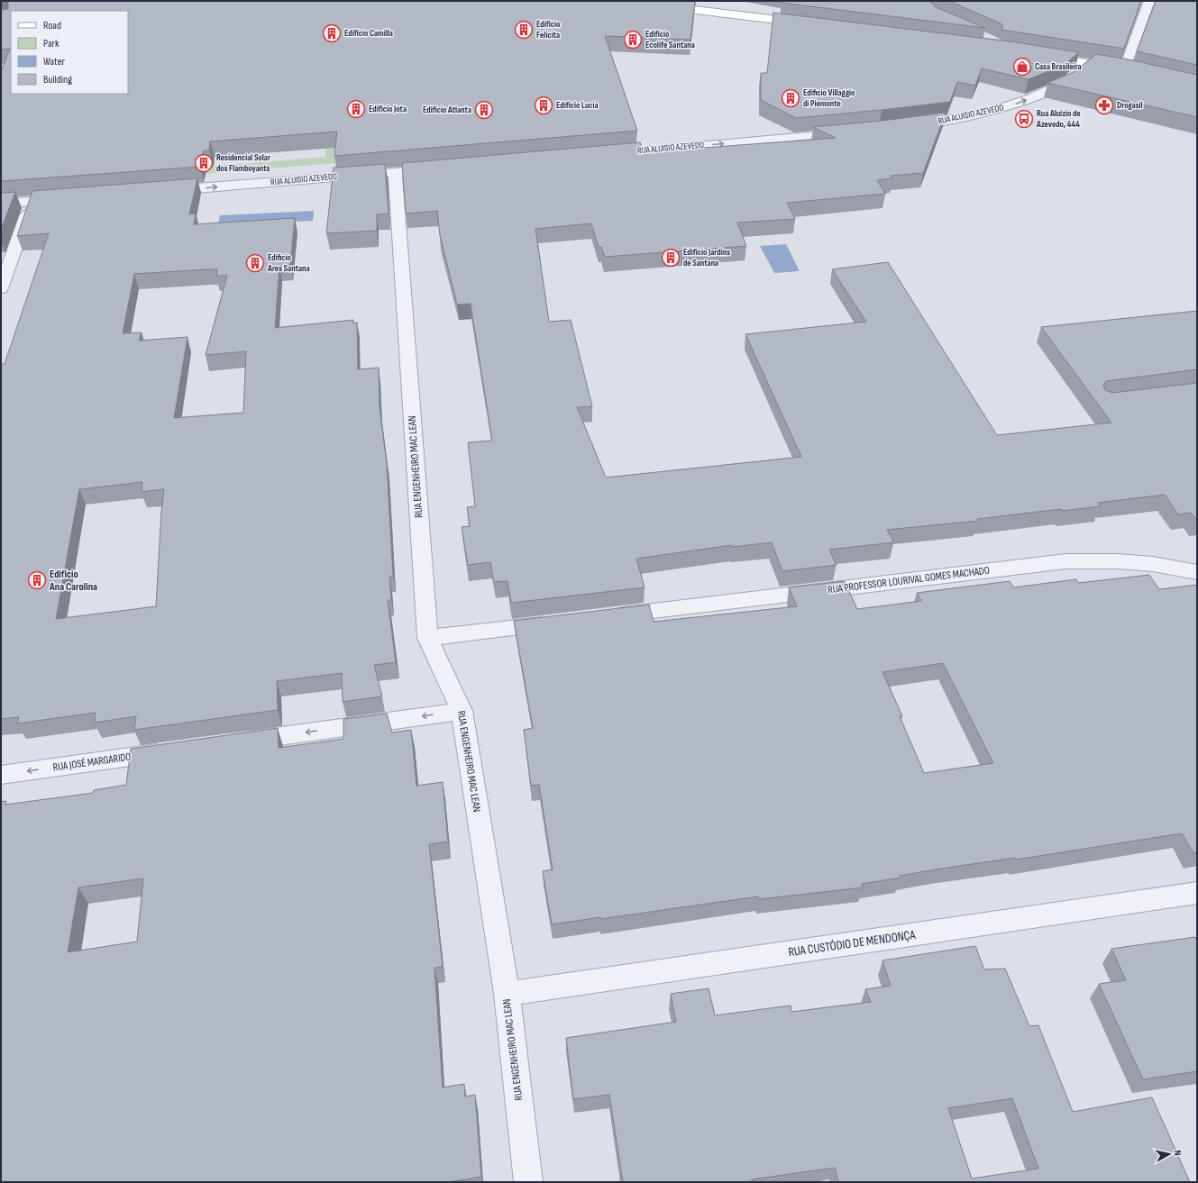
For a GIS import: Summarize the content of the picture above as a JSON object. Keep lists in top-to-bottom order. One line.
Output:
{"streets":{"street":["RUA ALUISIO AZEVEDO","RUA ENGENHEIRO MAC LEAN","RUA PROFESSOR LOURIVAL GOMES MACHADO","RUA JOSÉ MARGARIDO","RUA CUSTÓDIO DE MENDONÇA"]},"crossings":[["RUA ALUISIO AZEVEDO","RUA ENGENHEIRO MAC LEAN"],["RUA ENGENHEIRO MAC LEAN","RUA CUSTÓDIO DE MENDONÇA"]],"one_way":["RUA ALUISIO AZEVEDO","RUA JOSÉ MARGARIDO"],"places":{"building":["Edifício Felicita","Edifício Camilla","Edifício Ecolife Santana","Edificio Villaggio di Piemonte","Edifício Lucia","Edifício Jota","Edifício Atlanta","Residencial Solar dos Flamboyants","Edifício Jardins de Santana","Edificio Ares Santana","Edifício Ana Carolina"],"shop":["Casa Brasileira"],"pharmacy":["Drogasil"],"bus stop":["Rua Aluízio de Azevedo, 444"]},"legend":["Road","Park","Water","Building"],"north":"right"}
